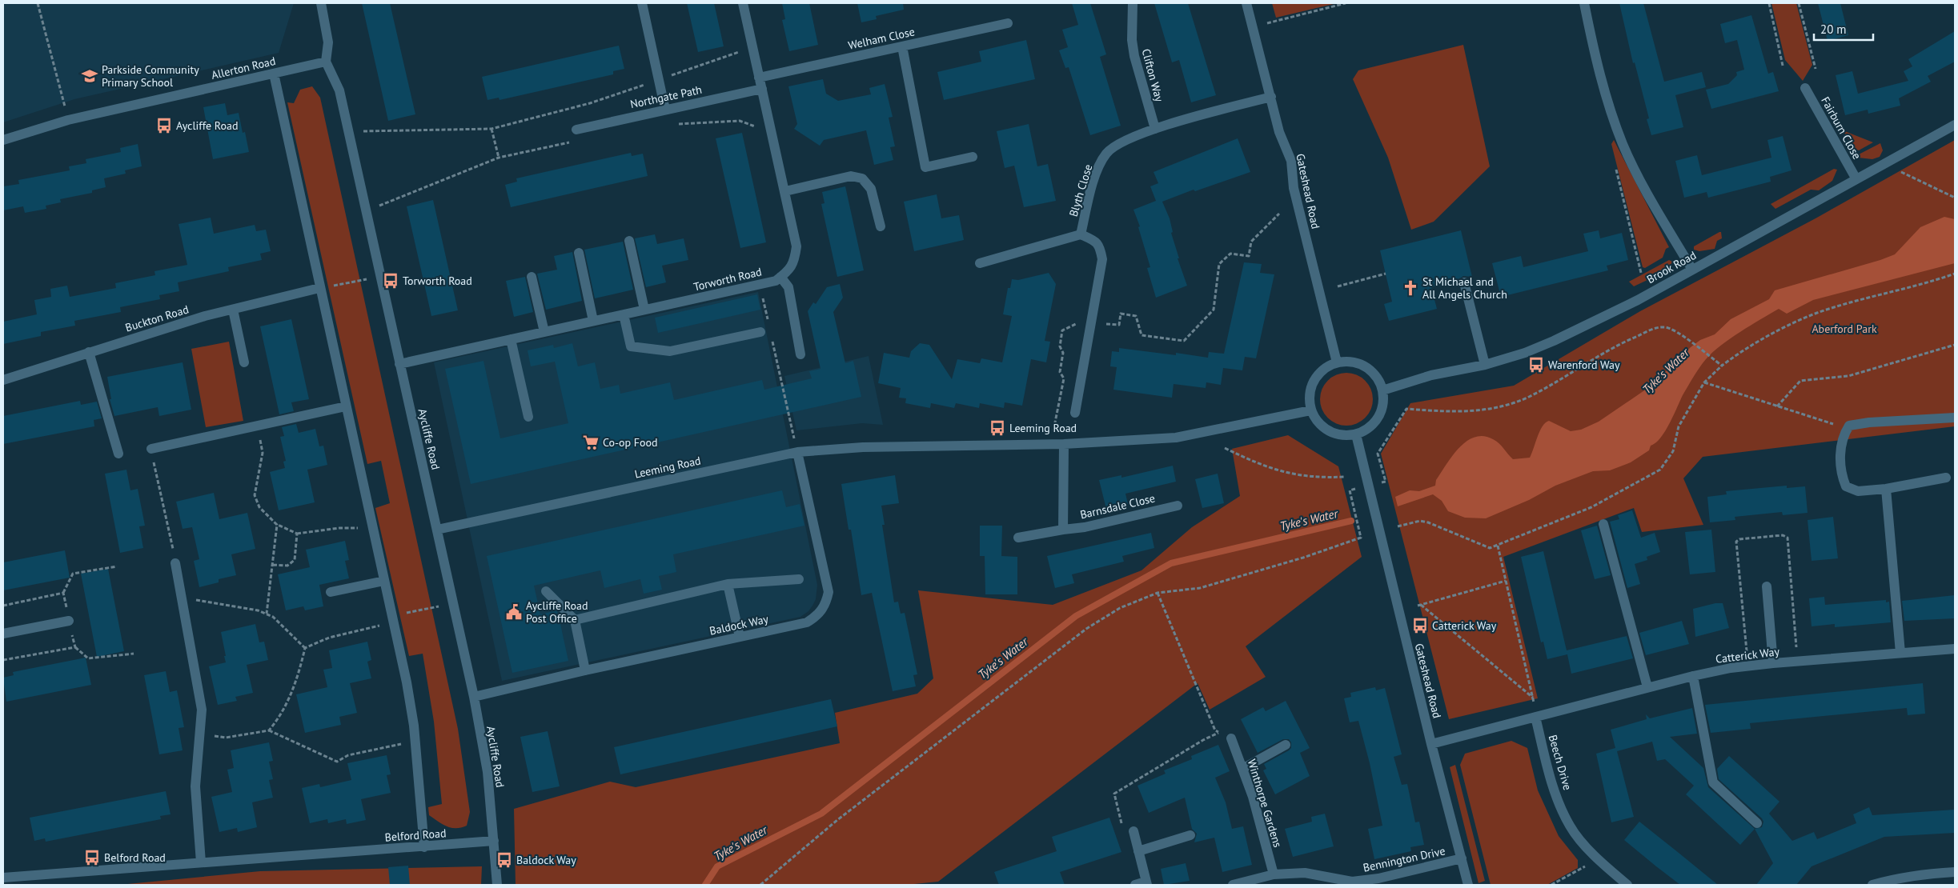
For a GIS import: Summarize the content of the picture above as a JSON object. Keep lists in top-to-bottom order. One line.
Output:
{"streets":{"street":["Welham Close","Allerton Road","Clifton Way","Northgate Path","Fairburn Close","Blyth Close","Gateshead Road","Brook Road","Torworth Road","Buckton Road","Aycliffe Road","Leeming Road","Barnsdale Close","Baldock Way","Catterick Way","Beech Drive","Winthorpe Gardens","Belford Road","Bennington Drive"]},"crossings":[["Welham Close","Torworth Road"],["Allerton Road","Aycliffe Road"],["Clifton Way","Blyth Close"],["Northgate Path","Torworth Road"],["Fairburn Close","Brook Road"],["Blyth Close","Gateshead Road"],["Gateshead Road","Brook Road"],["Gateshead Road","Leeming Road"],["Gateshead Road","Catterick Way"],["Gateshead Road","Bennington Drive"],["Brook Road","Leeming Road"],["Torworth Road","Aycliffe Road"],["Aycliffe Road","Leeming Road"],["Aycliffe Road","Baldock Way"],["Aycliffe Road","Belford Road"],["Leeming Road","Barnsdale Close"],["Leeming Road","Baldock Way"],["Catterick Way","Beech Drive"],["Winthorpe Gardens","Bennington Drive"]],"water":["Tyke's Water"],"parks":["Aberford Park"],"places":{"school or university":["Parkside Community Primary School"],"bus stop":["Aycliffe Road","Torworth Road","Warenford Way","Leeming Road","Catterick Way","Belford Road","Baldock Way"],"church":["St Michael and All Angels Church"],"supermarket":["Co-op Food"],"public building":["Aycliffe Road Post Office"]},"scale_bar":"20 m"}
